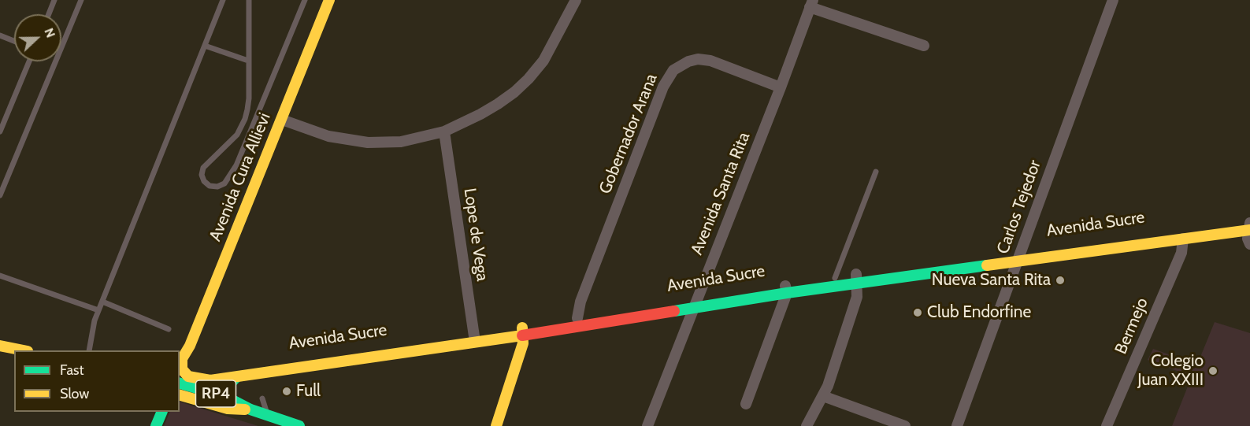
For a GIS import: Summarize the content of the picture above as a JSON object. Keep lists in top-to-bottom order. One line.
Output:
{"streets":{"main road":["Avenida Cura Allievi","Avenida Sucre","RP4"],"street":["Gobernador Arana","Avenida Santa Rita","Carlos Tejedor","Lope de Vega","Bermejo"]},"crossings":[["Gobernador Arana","Avenida Santa Rita"],["Gobernador Arana","Avenida Sucre"],["Avenida Santa Rita","Avenida Sucre"],["Carlos Tejedor","Avenida Sucre"],["Avenida Sucre","Lope de Vega"],["Avenida Sucre","Bermejo"]],"places":["Nueva Santa Rita","Club Endorfine","Colegio Juan XXIII","Full"],"legend":["Fast","Slow"],"north":"right"}
